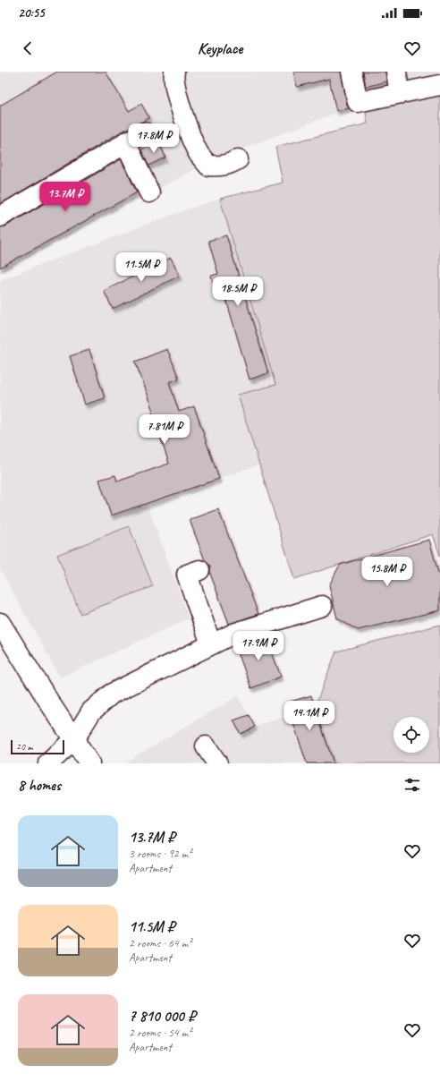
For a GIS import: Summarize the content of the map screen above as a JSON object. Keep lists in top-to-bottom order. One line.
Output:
{"scale_bar":"20 m","page":{"status":"20:55","header":"Keyplace","price":["17.8M ₽","13.7M ₽","11.5M ₽","18.5M ₽","7.81M ₽","15.8M ₽","17.9M ₽","14.1M ₽"],"scale":"20 m","heading":"8 homes","list":[{"name":"13.7M ₽","note":"3 rooms · 92 m² · Apartment"},{"name":"11.5M ₽","note":"2 rooms · 64 m² · Apartment"},{"name":"7 810 000 ₽","note":"2 rooms · 54 m² · Apartment"}]}}
